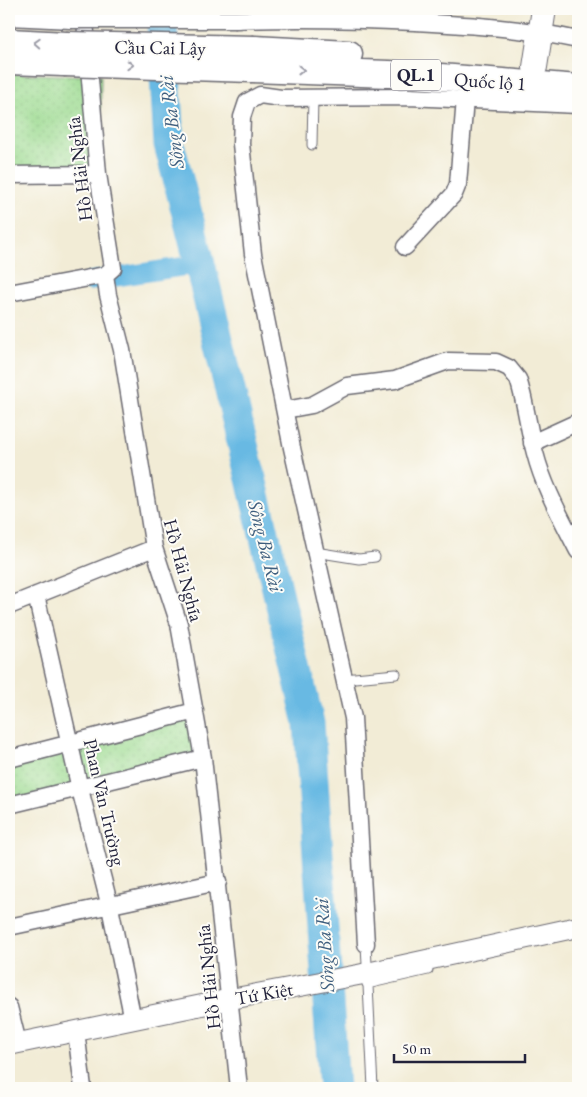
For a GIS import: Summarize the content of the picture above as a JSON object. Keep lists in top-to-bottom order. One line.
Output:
{"streets":{"main road":["Cầu Cai Lậy","QL.1","Quốc lộ 1"],"street":["Hồ Hải Nghĩa","Phan Văn Trường","Tứ Kiệt"]},"crossings":[["Cầu Cai Lậy","QL.1"],["Cầu Cai Lậy","Quốc lộ 1"],["Hồ Hải Nghĩa","Tứ Kiệt"],["Phan Văn Trường","Tứ Kiệt"]],"water":["Sông Ba Rài"],"scale_bar":"50 m"}
